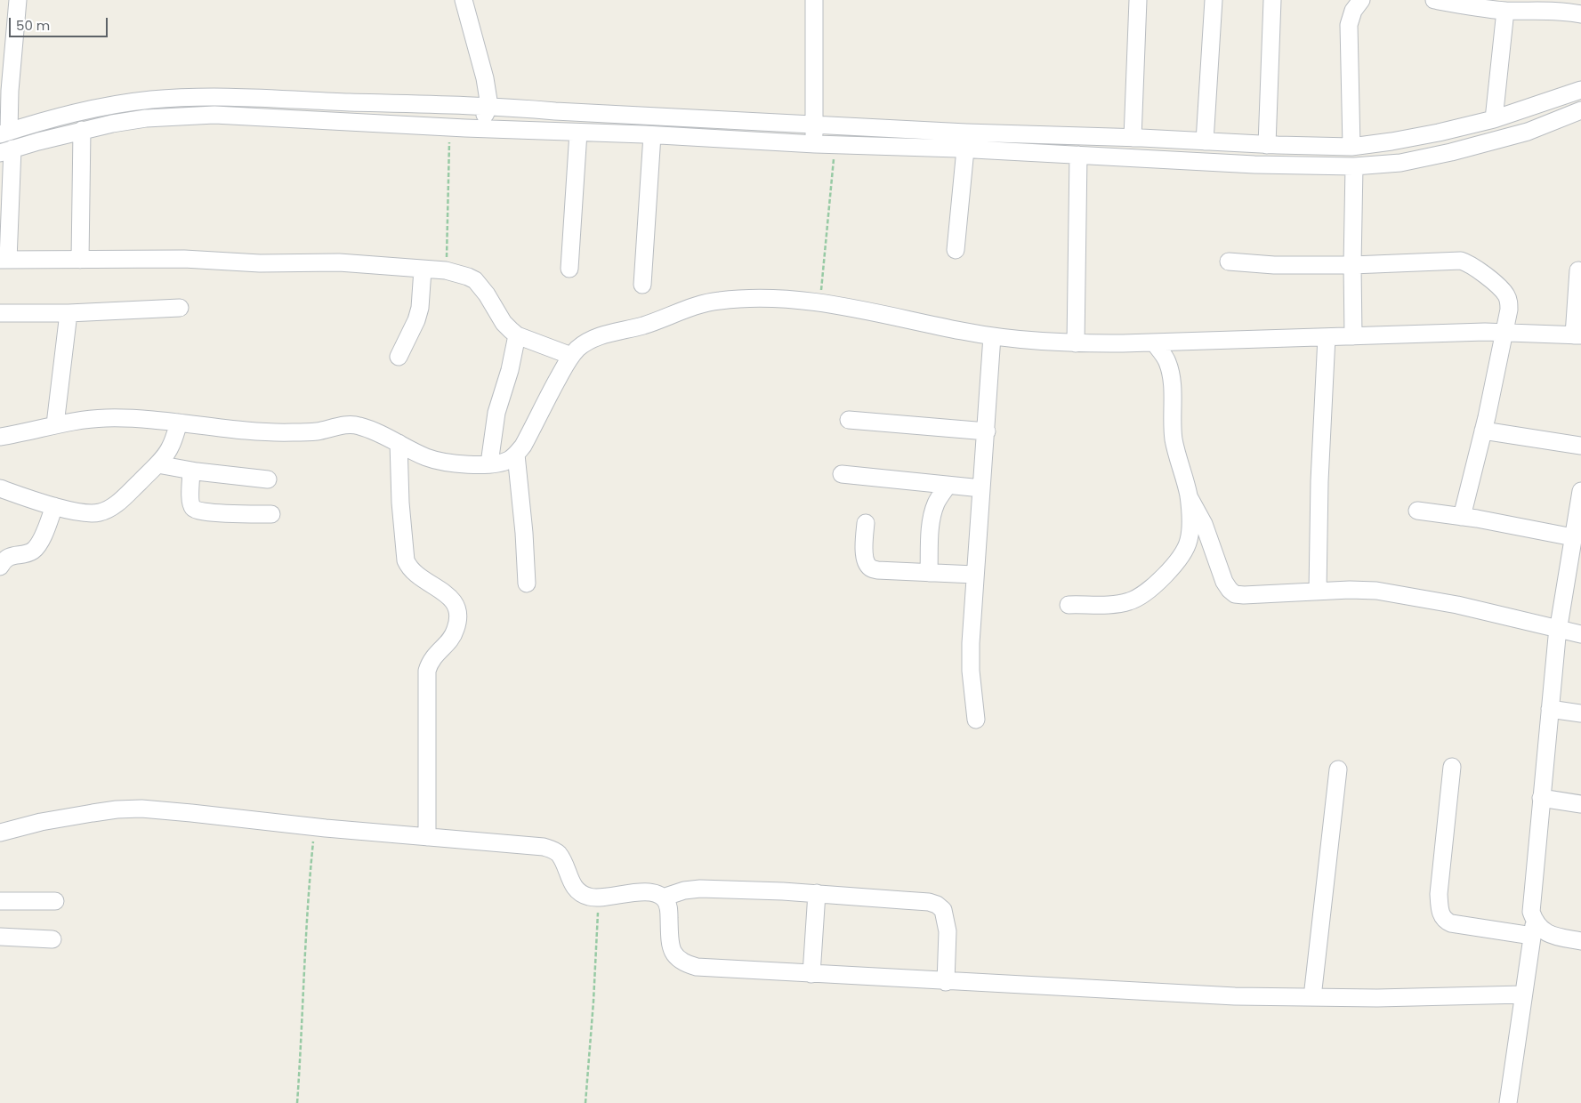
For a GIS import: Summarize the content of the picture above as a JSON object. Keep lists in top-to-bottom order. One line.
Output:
{"scale_bar":"50 m"}
